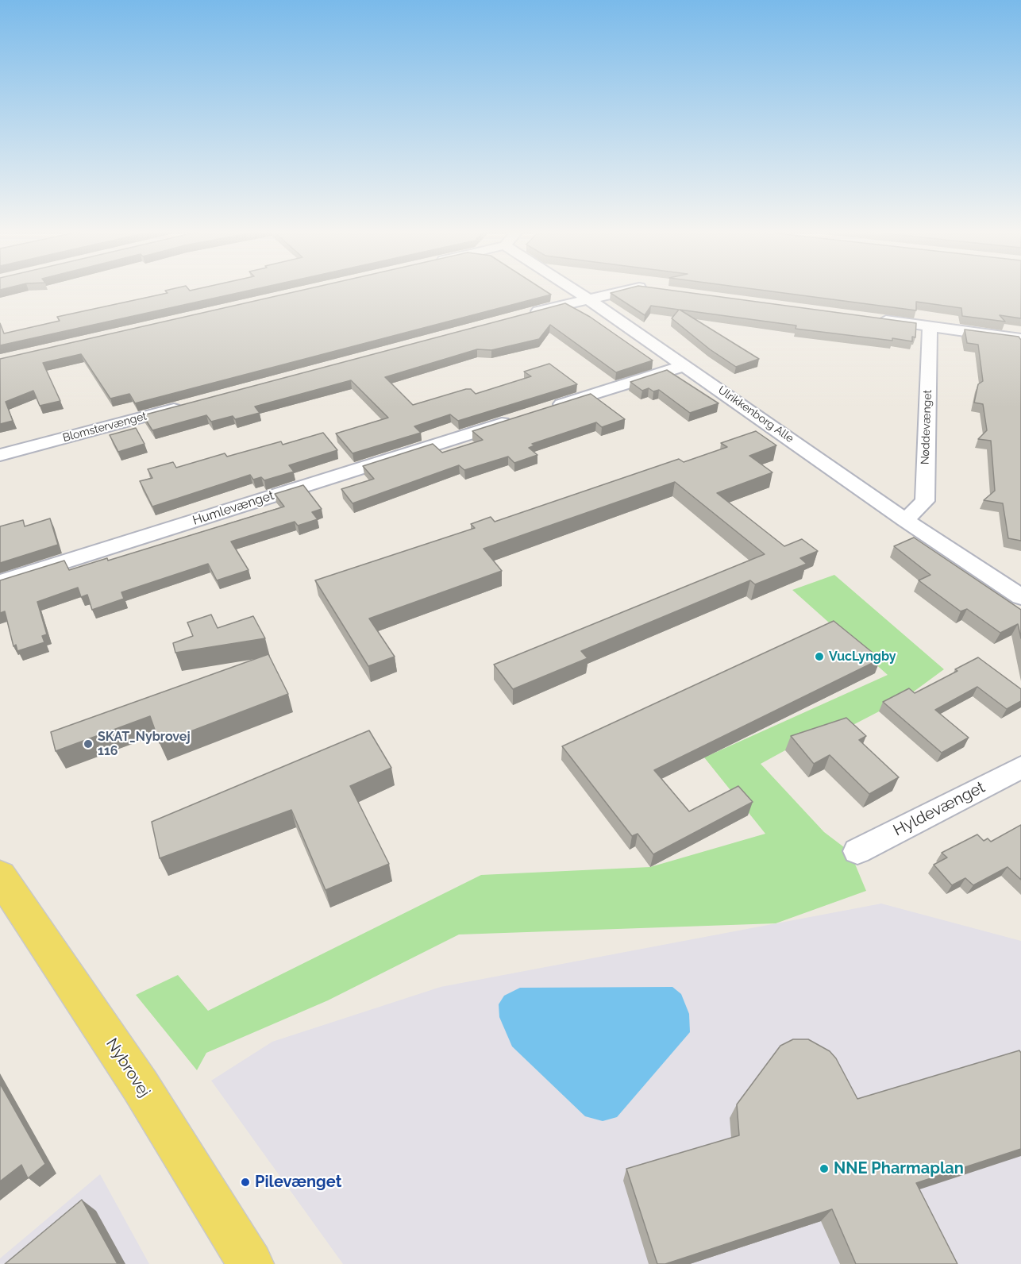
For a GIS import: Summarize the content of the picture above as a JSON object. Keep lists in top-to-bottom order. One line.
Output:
{"streets":{"main road":["Nybrovej"],"street":["Ulrikkenborg Alle","Blomstervænget","Nøddevænget","Humlevænget","Hyldevænget"]},"crossings":[["Ulrikkenborg Alle","Nøddevænget"]],"places":["VucLyngby","SKAT_Nybrovej 116","NNE Pharmaplan","Pilevænget"]}
